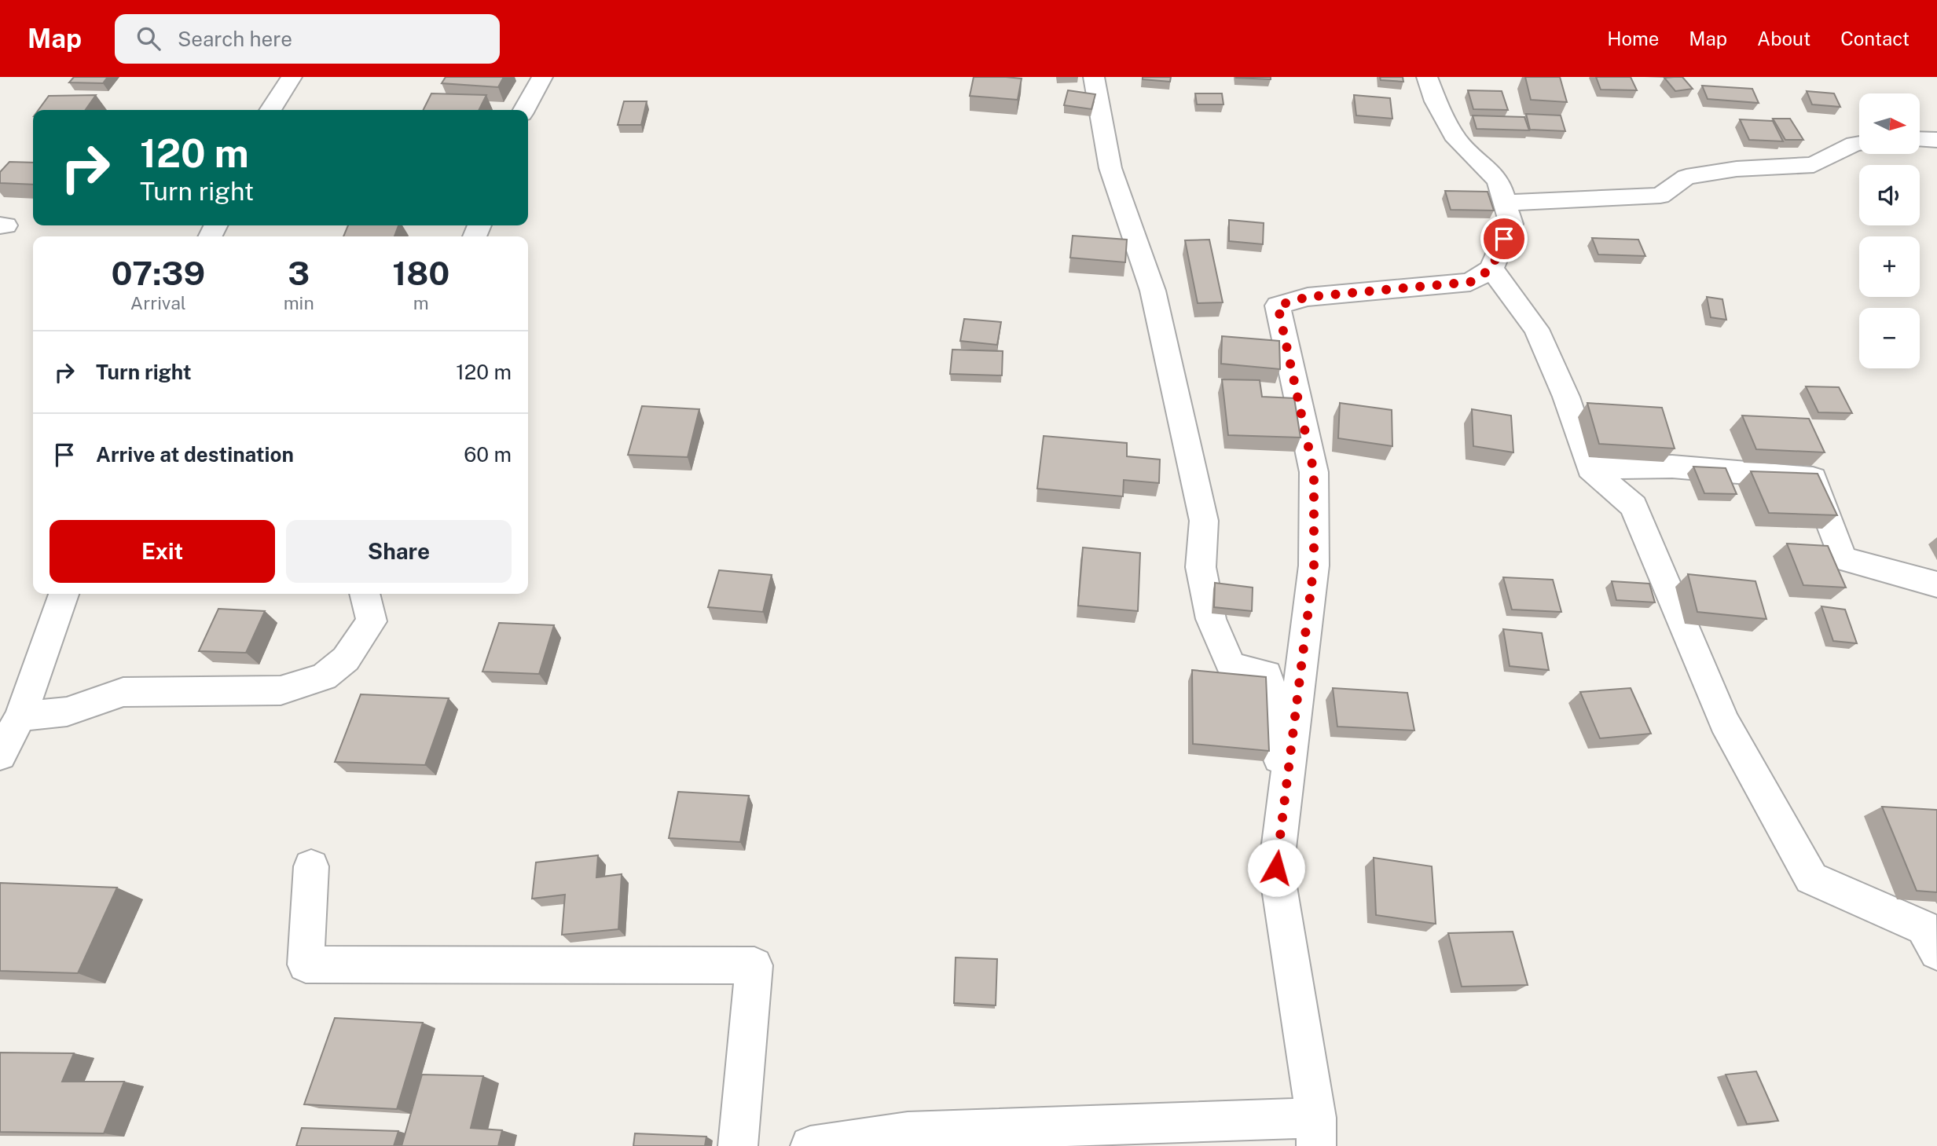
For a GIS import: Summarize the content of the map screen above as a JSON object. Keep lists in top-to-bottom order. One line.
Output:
{"north":"right","page":{"header":"Map","search":"Search here","nav":["Home","Map","About","Contact"],"map_buttons":["+","−"],"turn":["120 m","Turn right"],"eta":["07:39","Arrival","3","min","180","m"],"list":[{"name":"Turn right","value":"120 m"},{"name":"Arrive at destination","value":"60 m"}],"buttons":["Exit","Share"]}}
